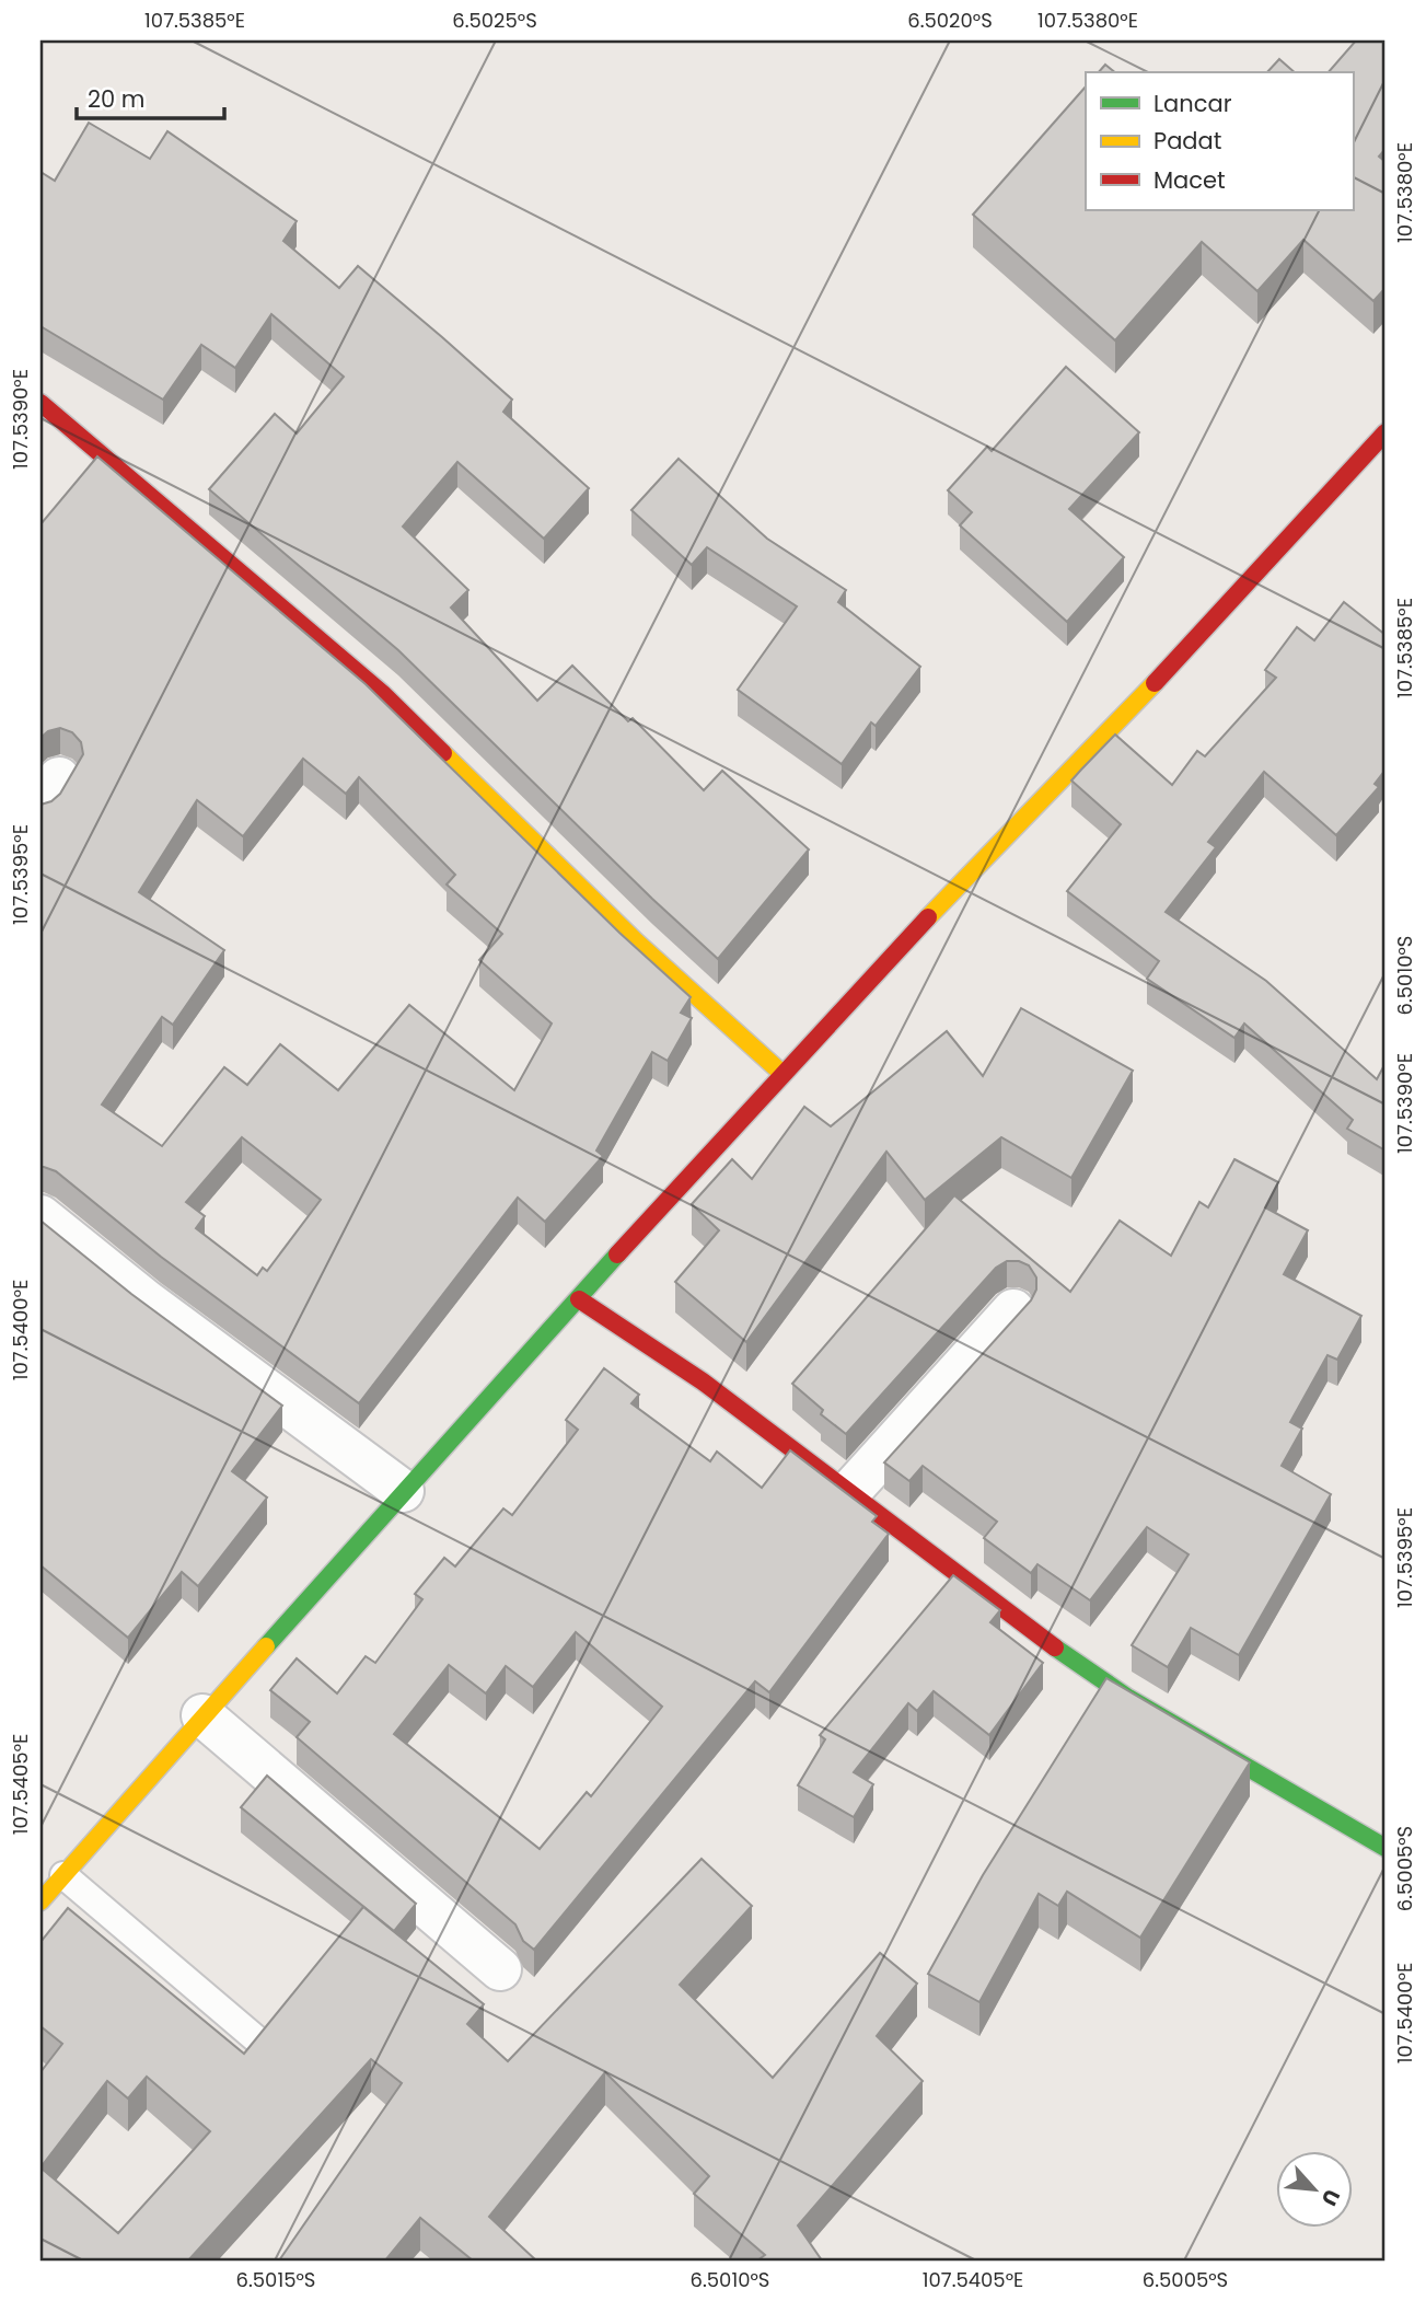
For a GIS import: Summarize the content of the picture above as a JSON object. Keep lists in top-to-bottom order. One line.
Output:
{"legend":["Lancar","Padat","Macet"],"scale_bar":"20 m","north":"bottom right","coordinates":["107.5385°E","6.5025°S","6.5020°S","107.5380°E","107.5390°E","107.5395°E","6.5010°S","107.5400°E","107.5405°E","6.5005°S","6.5015°S"]}
